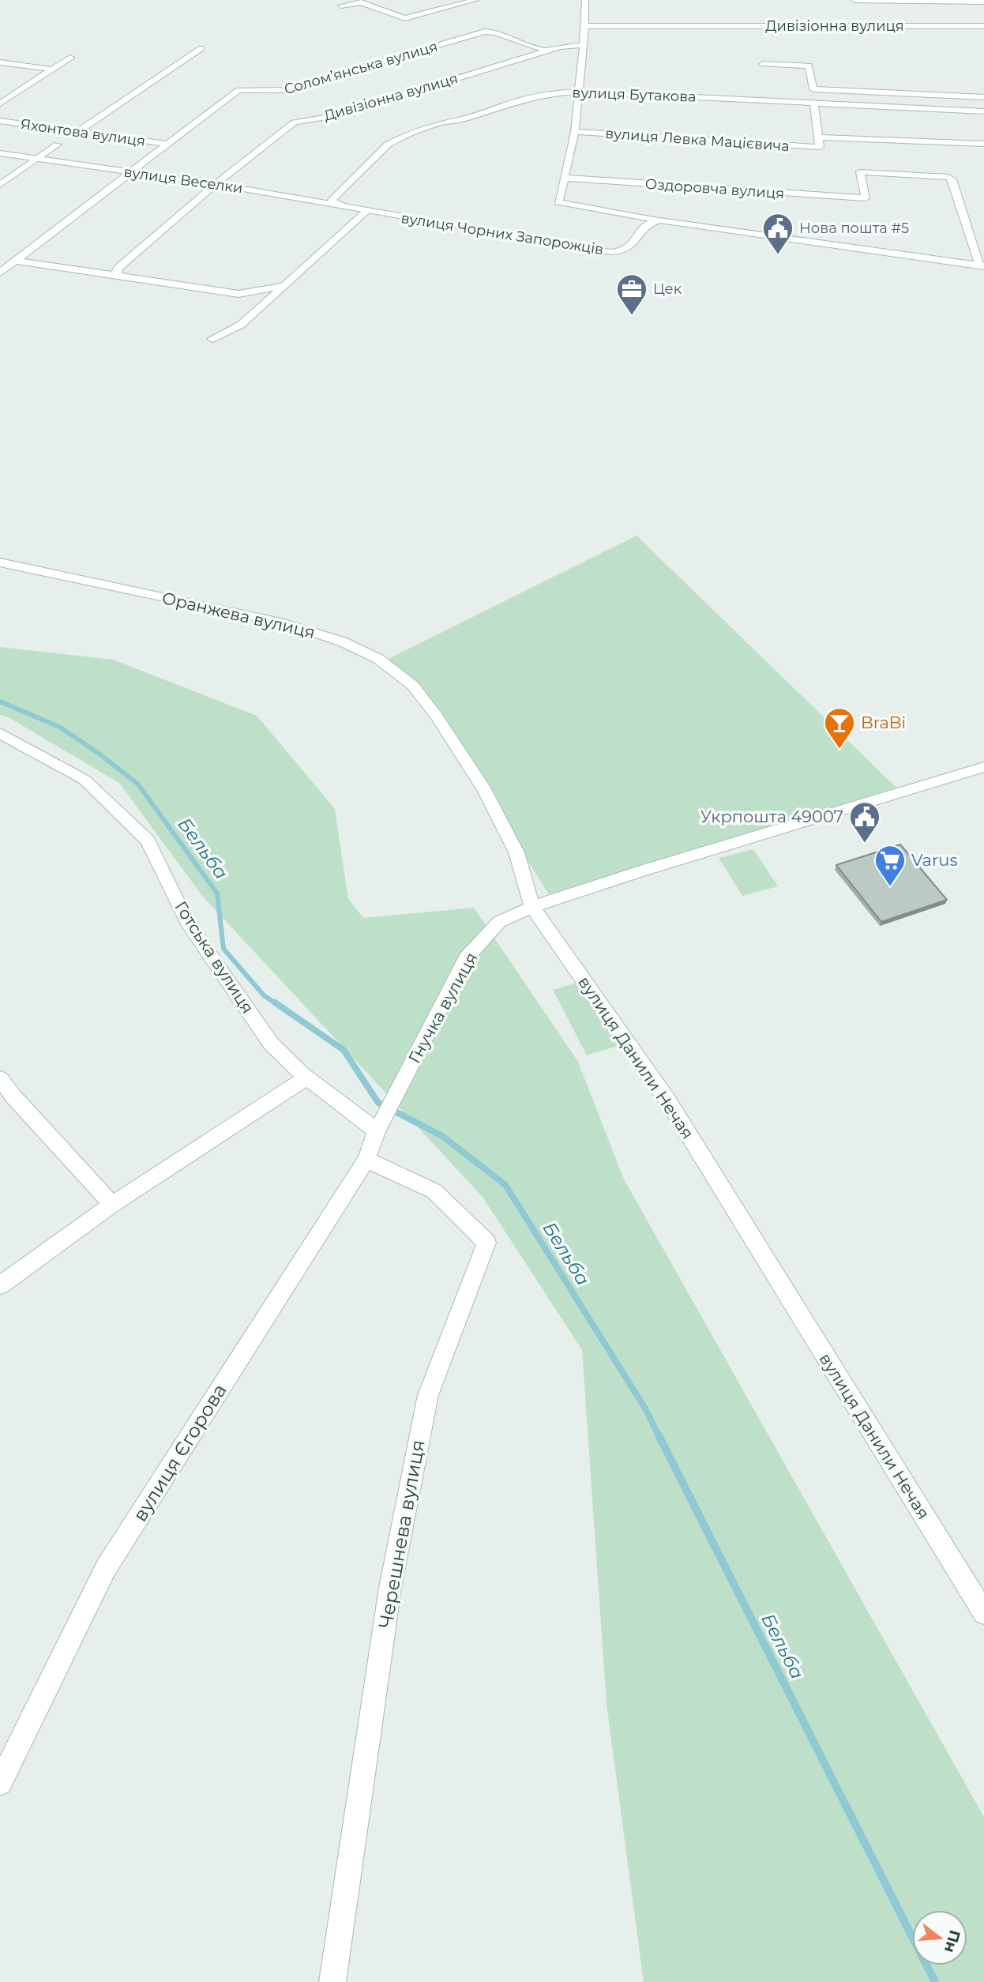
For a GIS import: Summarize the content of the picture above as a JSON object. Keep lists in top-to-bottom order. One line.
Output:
{"streets":{"street":["Дивізіонна вулиця","Соломʼянська вулиця","вулиця Бутакова","Яхонтова вулиця","вулиця Левка Мацієвича","вулиця Веселки","Оздоровча вулиця","вулиця Чорних Запорожців","Оранжева вулиця","Готська вулиця","Гнучка вулиця","вулиця Данили Нечая","вулиця Єгорова","Черешнева вулиця"]},"crossings":[["Дивізіонна вулиця","Соломʼянська вулиця"],["Дивізіонна вулиця","вулиця Веселки"],["Соломʼянська вулиця","Яхонтова вулиця"],["Соломʼянська вулиця","вулиця Веселки"],["вулиця Бутакова","вулиця Веселки"],["вулиця Веселки","вулиця Чорних Запорожців"],["Оранжева вулиця","Гнучка вулиця"],["Оранжева вулиця","вулиця Данили Нечая"],["Готська вулиця","Гнучка вулиця"],["Готська вулиця","вулиця Єгорова"],["Гнучка вулиця","вулиця Данили Нечая"],["Гнучка вулиця","вулиця Єгорова"],["вулиця Єгорова","Черешнева вулиця"]],"water":["Бельба"],"places":{"public building":["Нова пошта #5","Укрпошта 49007"],"office":["Цек"],"bar":["BraBi"],"supermarket":["Varus"]},"north":"right"}
